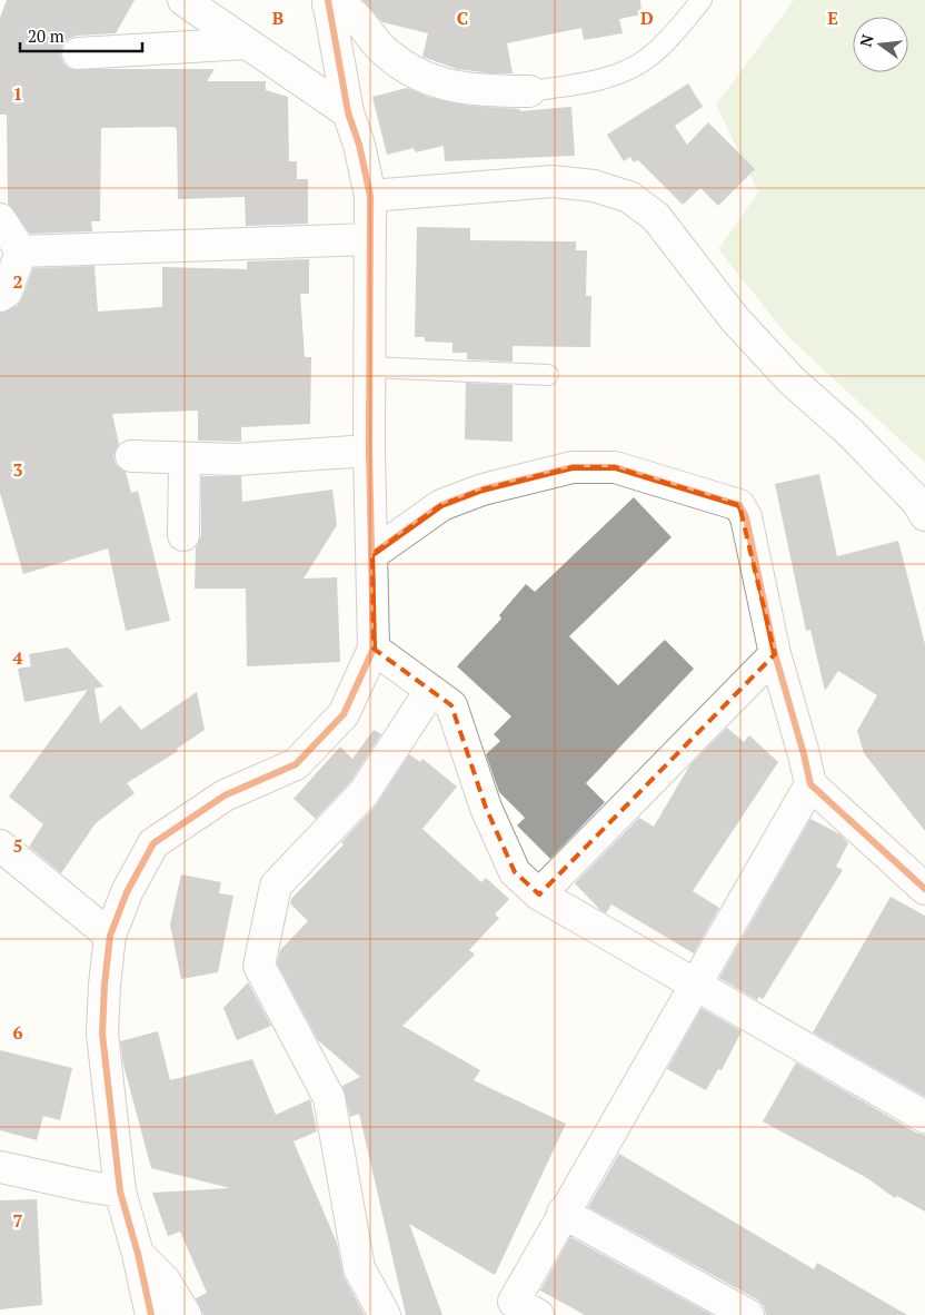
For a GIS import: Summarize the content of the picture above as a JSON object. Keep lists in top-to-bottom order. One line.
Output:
{"scale_bar":"20 m","north":"left","grid":{"columns":["B","C","D","E"],"rows":["1","2","3","4","5","6","7"]}}
